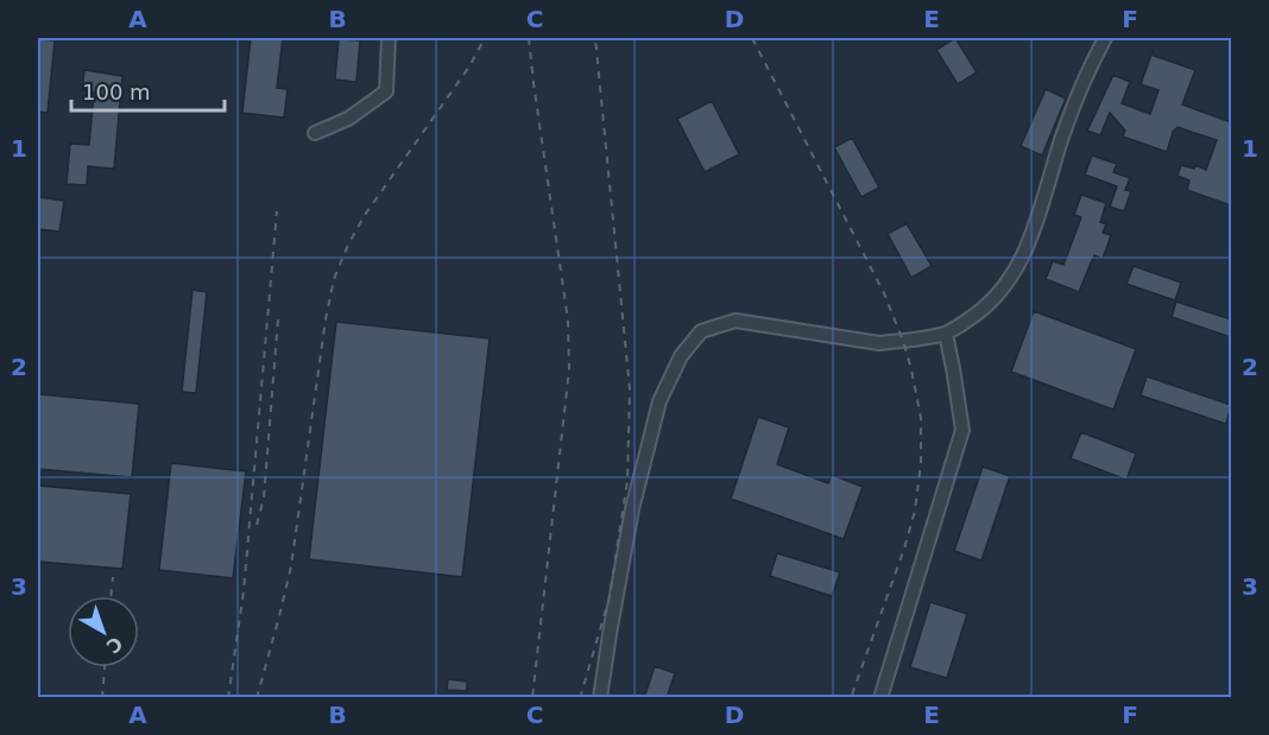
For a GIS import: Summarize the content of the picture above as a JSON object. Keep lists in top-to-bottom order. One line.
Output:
{"scale_bar":"100 m","north":"bottom right","grid":{"columns":["A","B","C","D","E","F"],"rows":["1","2","3"]}}
